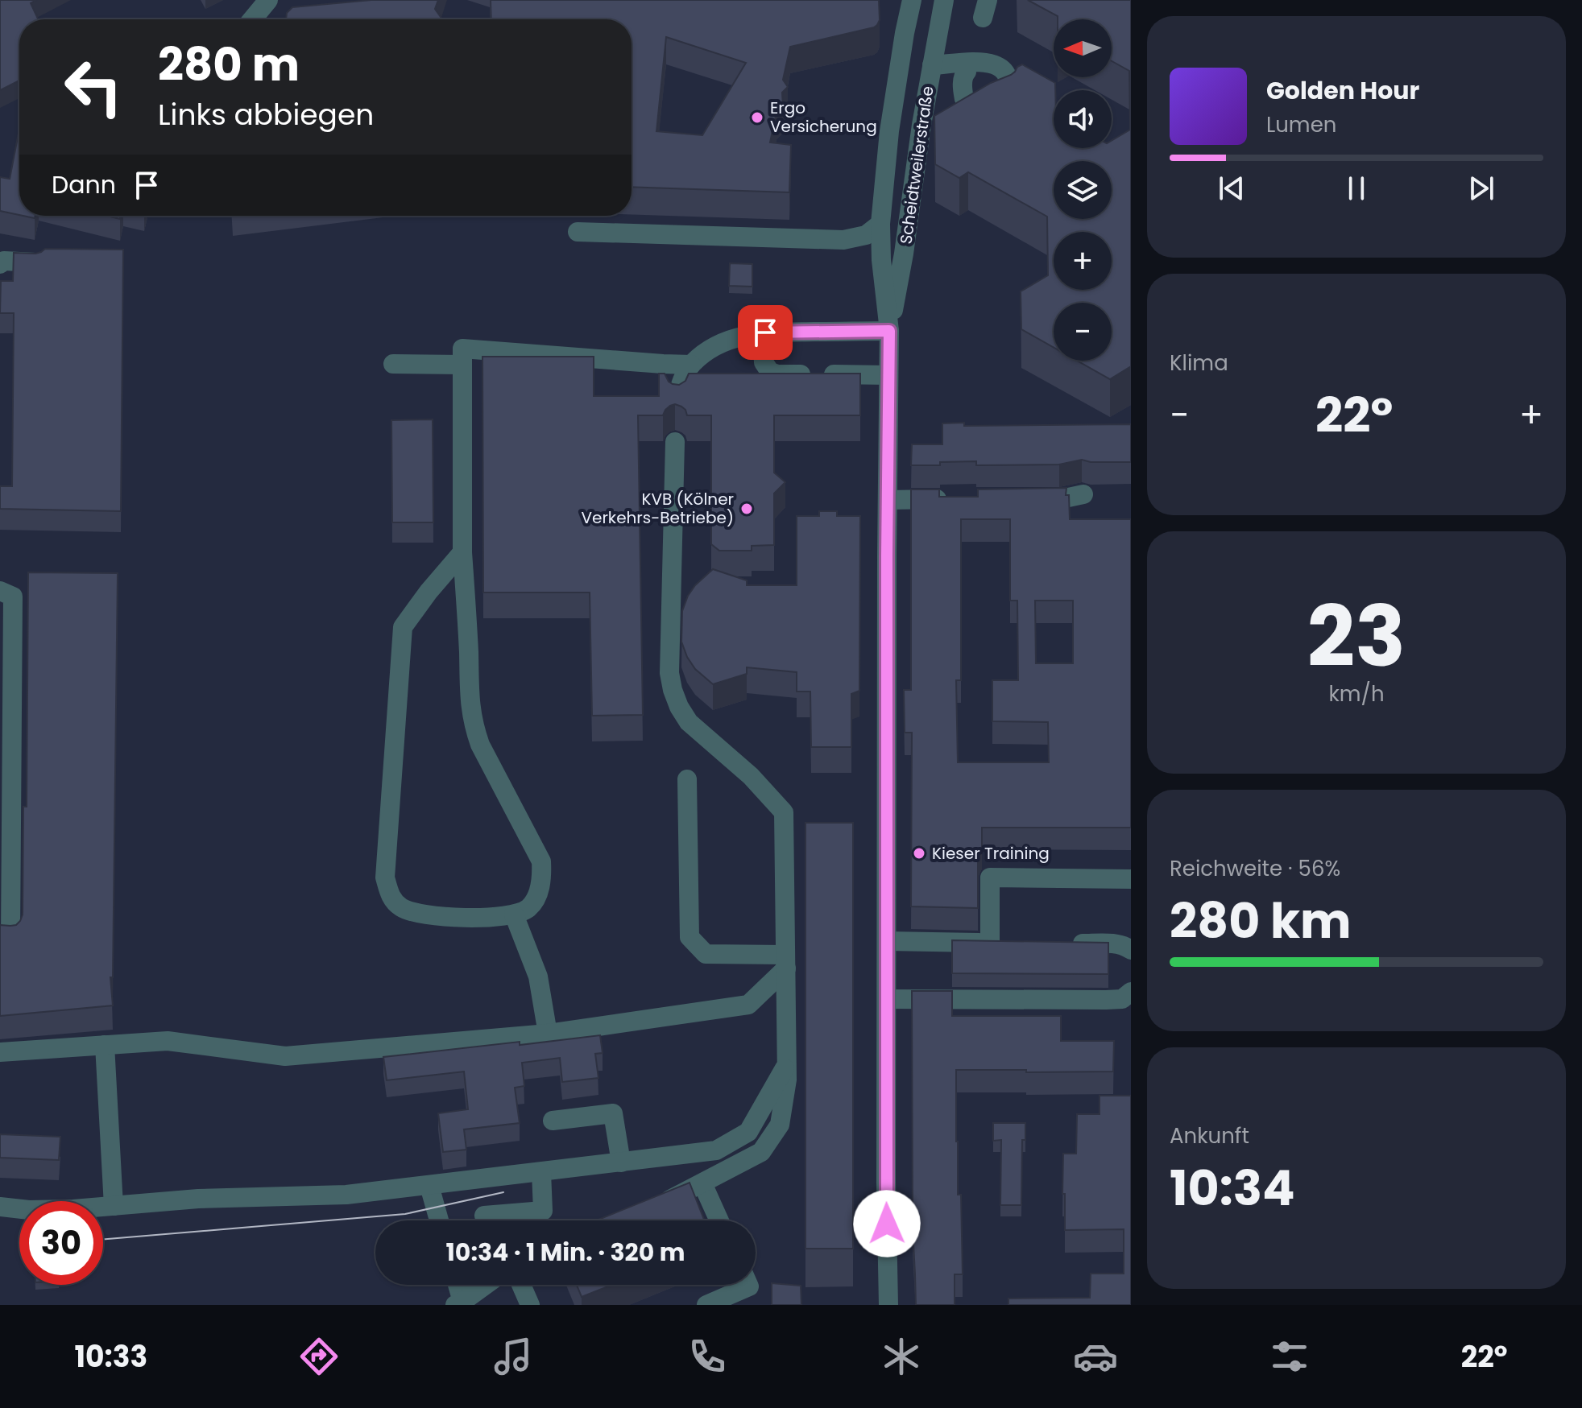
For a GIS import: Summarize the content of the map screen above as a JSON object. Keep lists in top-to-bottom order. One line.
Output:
{"streets":{"street":["Scheidtweilerstraße"]},"places":["Ergo Versicherung","KVB (Kölner Verkehrs-Betriebe)","Kieser Training"],"north":"left","page":{"map_buttons":["+","−"],"turn":["280 m","Links abbiegen"],"song":["Golden Hour","Lumen"],"then":"Dann","tile":["Klima",["23","km/h"],["Reichweite · 56%","280 km"],["Ankunft","10:34"]],"heat":["−","22°","+"],"limit":"30","trip":"10:34 · 1 Min. · 320 m","tabs":["10:33","22°"]}}
